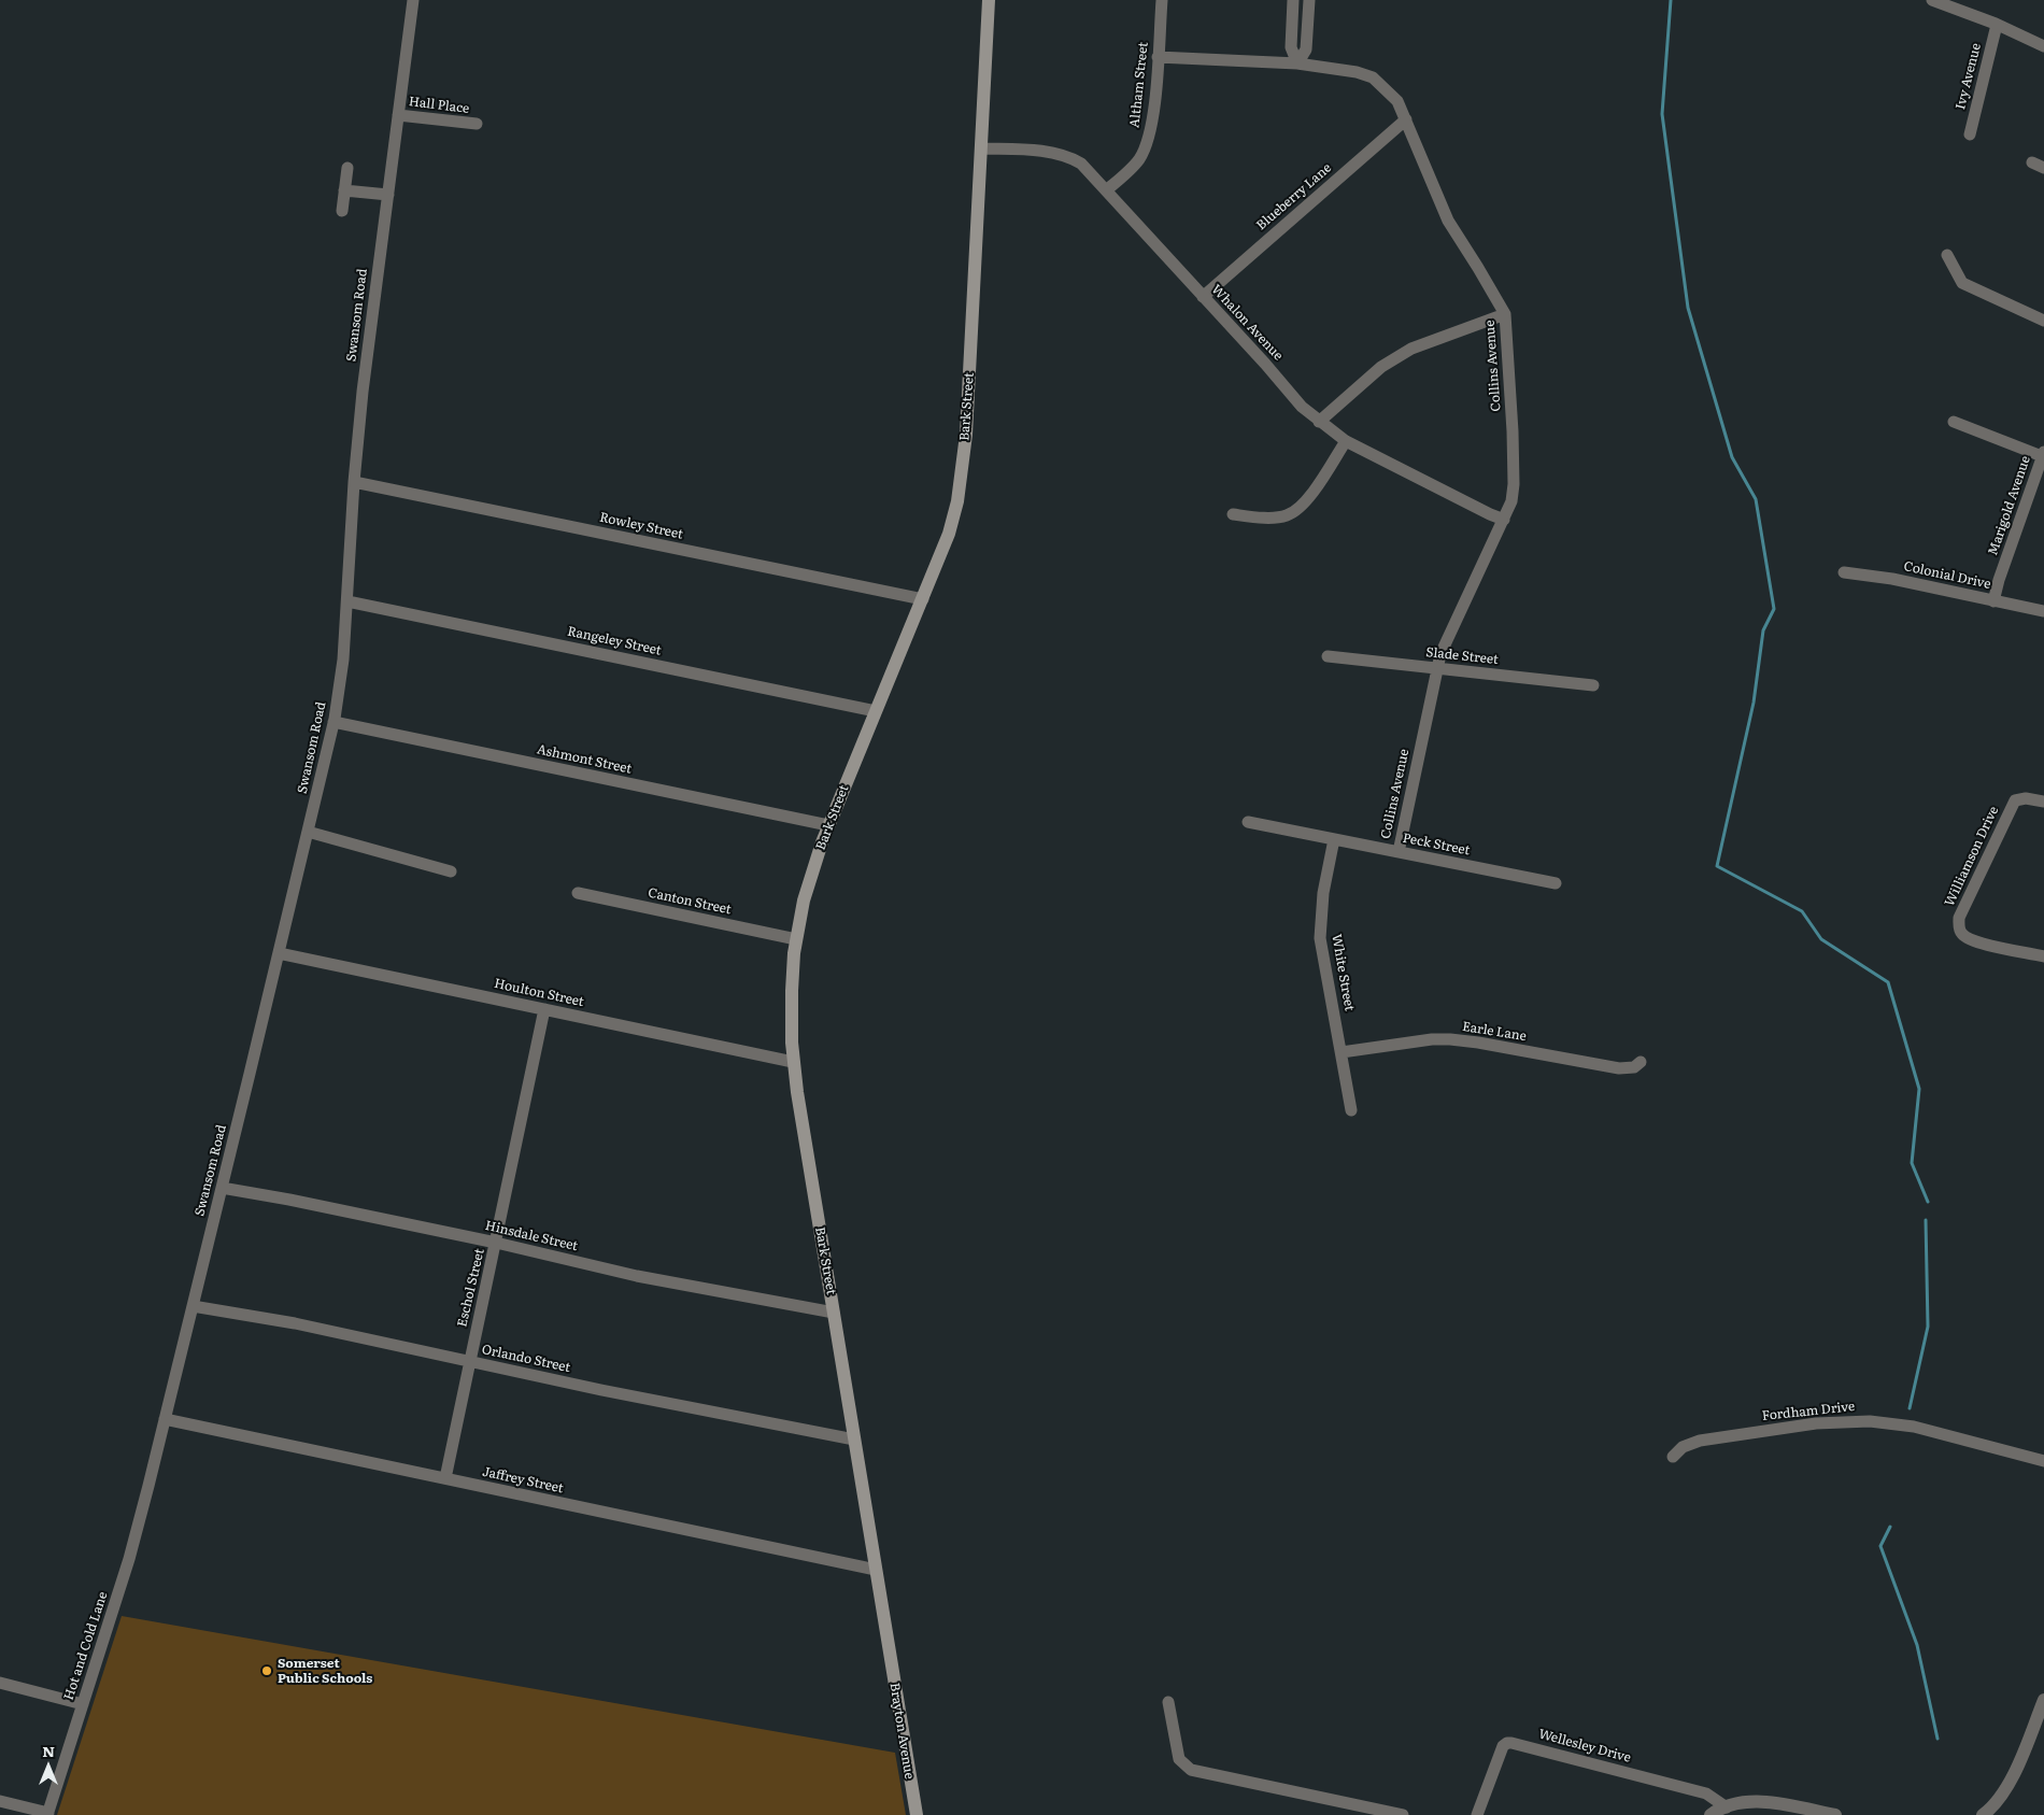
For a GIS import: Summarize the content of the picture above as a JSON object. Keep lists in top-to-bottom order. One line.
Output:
{"streets":{"main road":["Bark Street","Brayton Avenue"],"street":["Ivy Avenue","Altham Street","Hall Place","Blueberry Lane","Swansom Road","Whalon Avenue","Collins Avenue","Marigold Avenue","Rowley Street","Colonial Drive","Rangeley Street","Slade Street","Ashmont Street","Peck Street","Williamson Drive","Canton Street","White Street","Houlton Street","Earle Lane","Hinsdale Street","Eschol Street","Orlando Street","Fordham Drive","Jaffrey Street","Hot and Cold Lane","Wellesley Drive"]},"crossings":[["Altham Street","Whalon Avenue"],["Altham Street","Collins Avenue"],["Hall Place","Swansom Road"],["Blueberry Lane","Whalon Avenue"],["Blueberry Lane","Collins Avenue"],["Swansom Road","Rowley Street"],["Swansom Road","Rangeley Street"],["Swansom Road","Ashmont Street"],["Swansom Road","Houlton Street"],["Swansom Road","Hinsdale Street"],["Swansom Road","Orlando Street"],["Swansom Road","Jaffrey Street"],["Swansom Road","Hot and Cold Lane"],["Whalon Avenue","Collins Avenue"],["Whalon Avenue","Bark Street"],["Collins Avenue","Slade Street"],["Collins Avenue","Peck Street"],["Bark Street","Rowley Street"],["Bark Street","Rangeley Street"],["Bark Street","Ashmont Street"],["Bark Street","Canton Street"],["Bark Street","Houlton Street"],["Bark Street","Hinsdale Street"],["Bark Street","Orlando Street"],["Bark Street","Jaffrey Street"],["Bark Street","Brayton Avenue"],["Marigold Avenue","Colonial Drive"],["Peck Street","White Street"],["White Street","Earle Lane"],["Houlton Street","Eschol Street"],["Hinsdale Street","Eschol Street"],["Eschol Street","Orlando Street"],["Eschol Street","Jaffrey Street"]],"places":["Somerset Public Schools"],"north":"top"}
